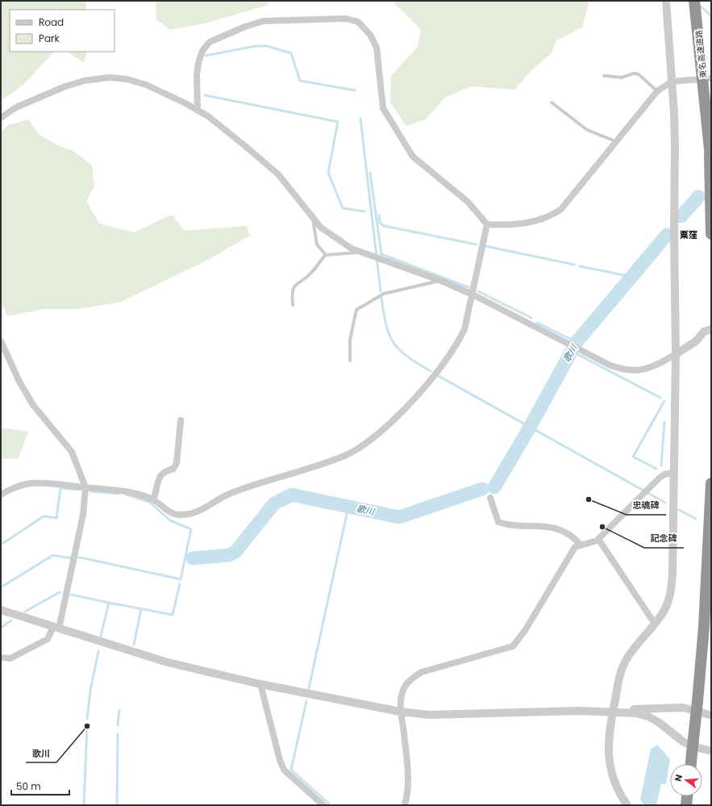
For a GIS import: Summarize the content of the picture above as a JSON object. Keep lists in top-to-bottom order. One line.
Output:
{"streets":{"highway":["東名高速道路"]},"districts":["粟窪"],"water":["歌川"],"places":["忠魂碑","記念碑","歌川"],"legend":["Road","Park"],"scale_bar":"50 m","north":"left"}
